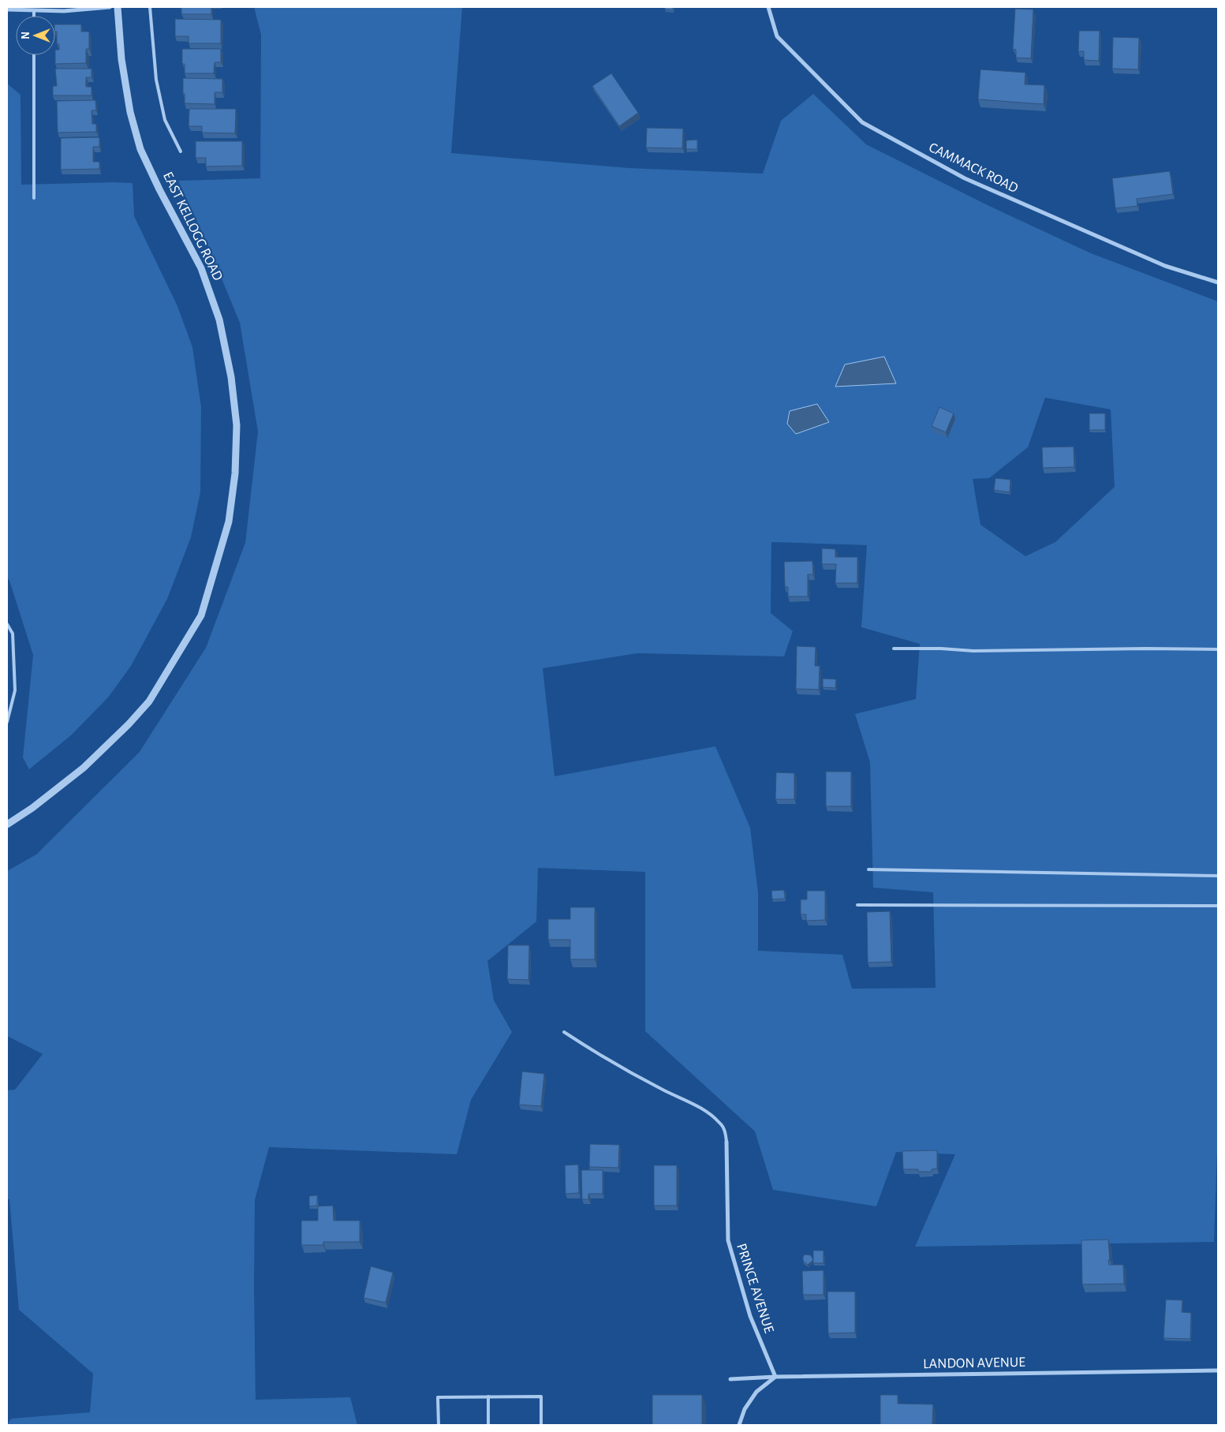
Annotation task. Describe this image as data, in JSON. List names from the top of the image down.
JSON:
{
  "streets": {
    "street": [
      "CAMMACK ROAD",
      "EAST KELLOGG ROAD",
      "PRINCE AVENUE",
      "LANDON AVENUE"
    ]
  },
  "crossings": [
    ["PRINCE AVENUE", "LANDON AVENUE"]
  ],
  "north": "left"
}
